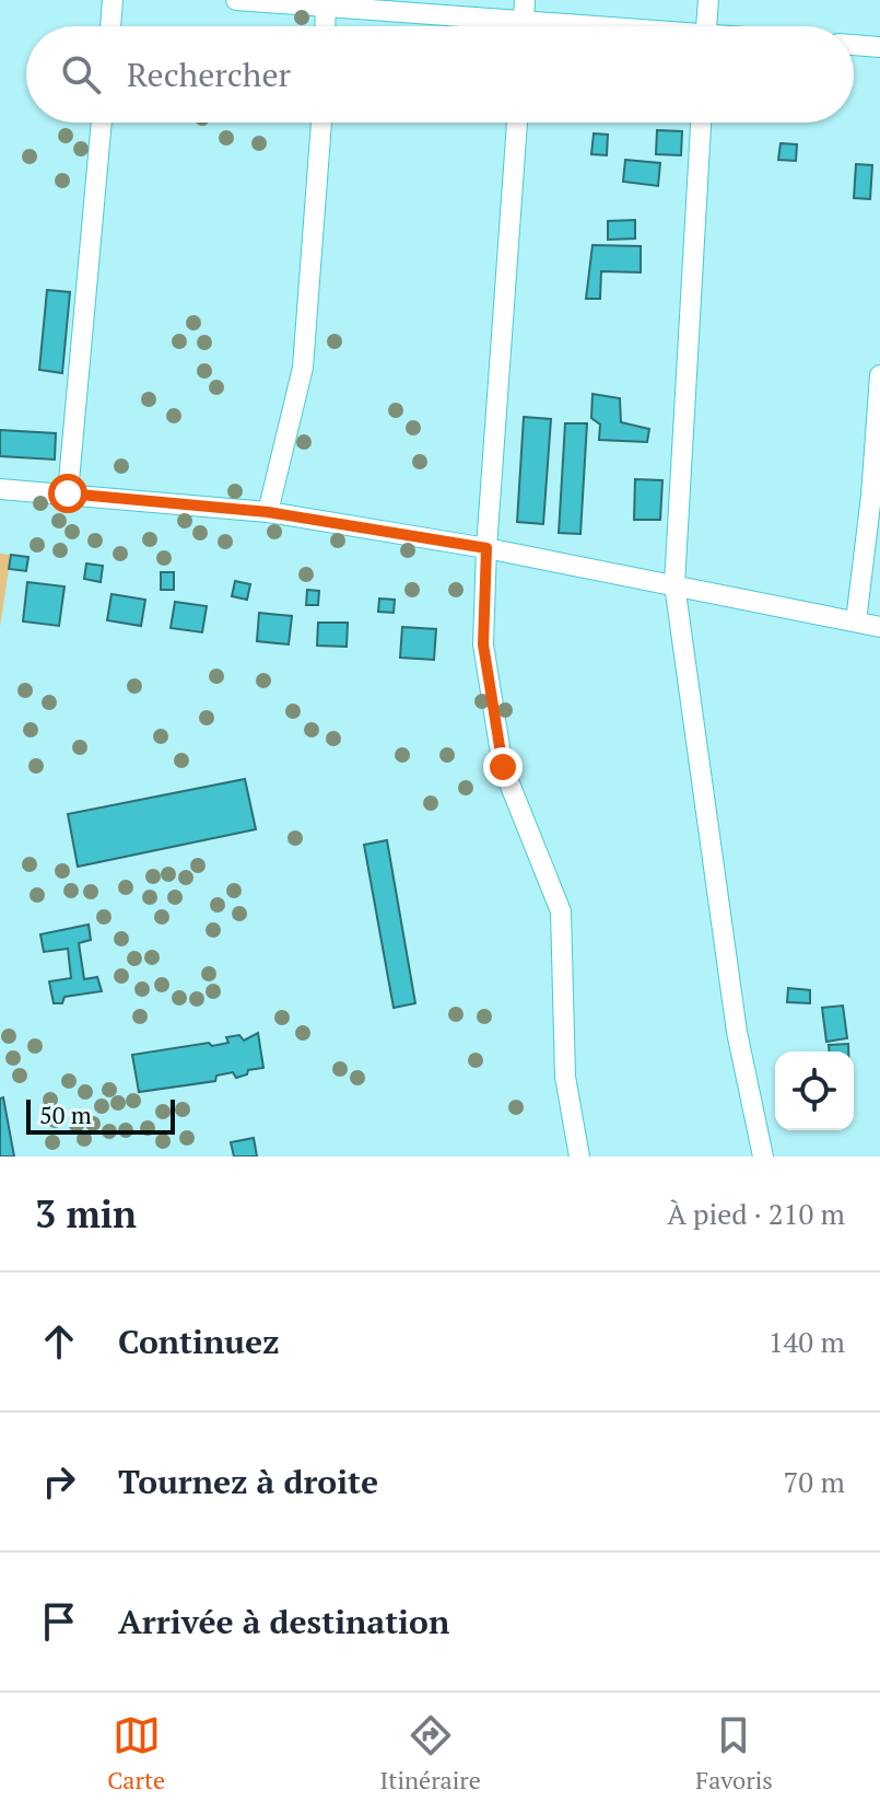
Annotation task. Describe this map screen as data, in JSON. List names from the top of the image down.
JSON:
{
  "scale_bar": "50 m",
  "page": {
    "search": "Rechercher",
    "scale": "50 m",
    "heading": ["3 min", "À pied · 210 m"],
    "list": [
      ["Continuez", "140 m"],
      ["Tournez à droite", "70 m"],
      "Arrivée à destination"
    ],
    "nav": ["Carte", "Itinéraire", "Favoris"]
  }
}
